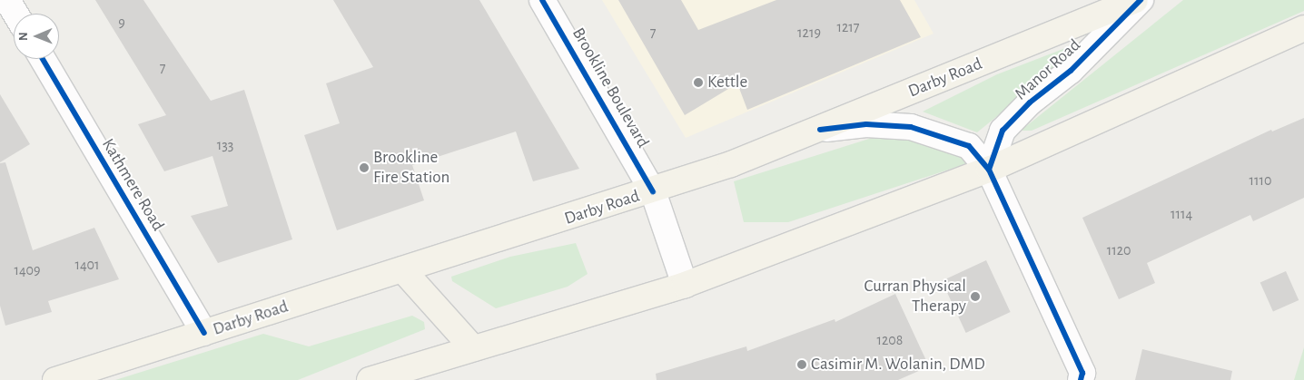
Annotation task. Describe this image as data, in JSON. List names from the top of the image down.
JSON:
{
  "streets": {
    "main road": ["Darby Road"],
    "street": ["Manor Road", "Brookline Boulevard", "Kathmere Road"]
  },
  "crossings": [
    ["Darby Road", "Brookline Boulevard"],
    ["Darby Road", "Kathmere Road"]
  ],
  "places": [
    "Kettle",
    "Brookline Fire Station",
    "Curran Physical Therapy",
    "Casimir M. Wolanin, DMD"
  ],
  "house_numbers": [
    "9",
    "1217",
    "7",
    "1219",
    "7",
    "133",
    "1110",
    "1114",
    "1120",
    "1401",
    "1409",
    "1208"
  ],
  "north": "left"
}
